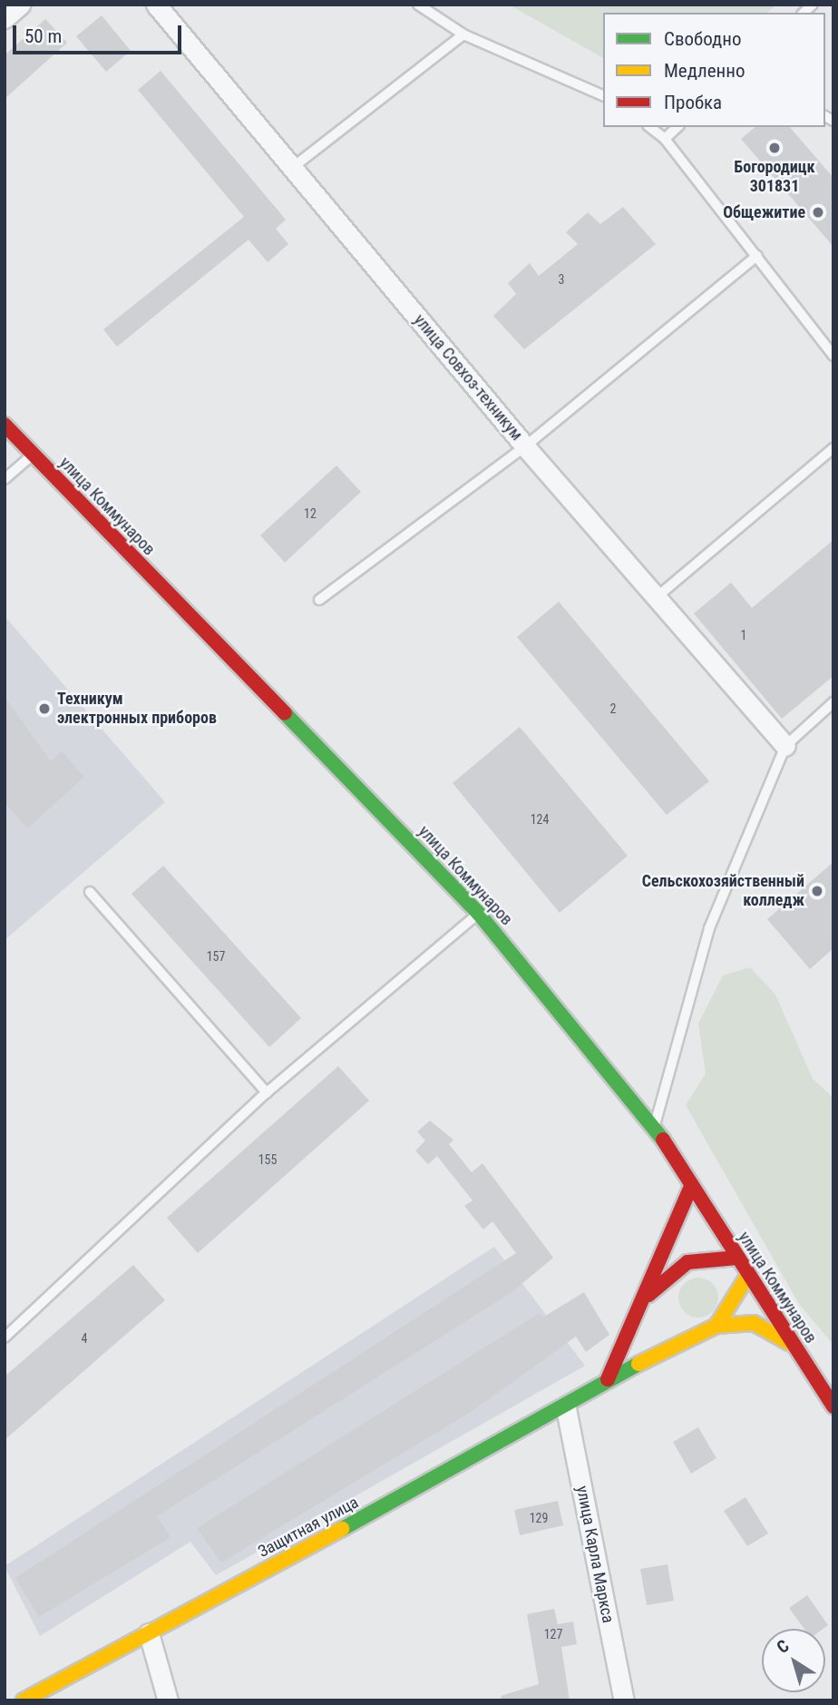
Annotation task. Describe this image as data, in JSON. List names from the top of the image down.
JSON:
{
  "streets": {
    "main road": ["улица Коммунаров", "Защитная улица"],
    "street": ["улица Совхоз-техникум", "улица Карла Маркса"]
  },
  "crossings": [
    ["Защитная улица", "улица Карла Маркса"]
  ],
  "places": [
    "Богородицк 301831",
    "Общежитие",
    "Техникум электронных приборов",
    "Сельскохозяйственный колледж"
  ],
  "house_numbers": [
    "3",
    "12",
    "1",
    "2",
    "124",
    "157",
    "155",
    "4",
    "129",
    "127"
  ],
  "legend": ["Свободно", "Медленно", "Пробка"],
  "scale_bar": "50 m",
  "north": "top left"
}
